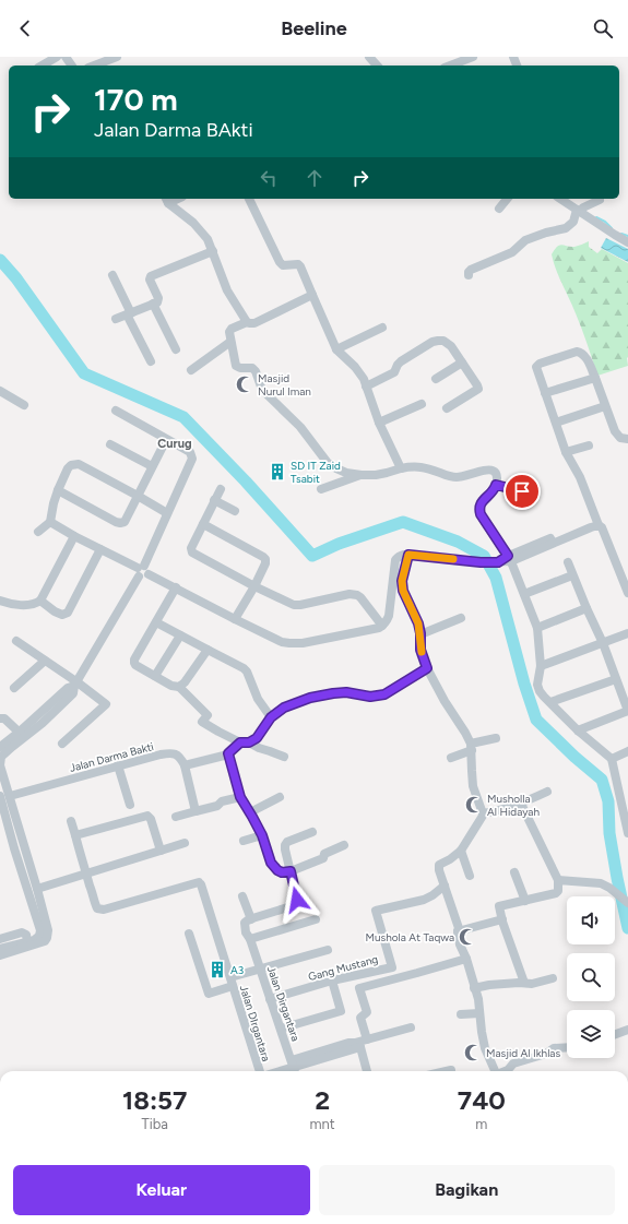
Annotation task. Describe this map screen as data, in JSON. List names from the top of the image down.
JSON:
{
  "streets": {
    "street": [
      "Jalan Darma Bakti",
      "Gang Mustang",
      "Jalan Dirgantara",
      "Jalan DIrgantara"
    ]
  },
  "crossings": [
    ["Gang Mustang", "Jalan Dirgantara"],
    ["Jalan Dirgantara", "Jalan DIrgantara"]
  ],
  "districts": ["Curug"],
  "places": {
    "mosque": [
      "Masjid Nurul Iman",
      "Musholla Al Hidayah",
      "Mushola At Taqwa",
      "Masjid Al Ikhlas"
    ],
    "building": ["SD IT Zaid Tsabit", "A3"]
  },
  "page": {
    "header": "Beeline",
    "turn": ["170 m", "Jalan Darma BAkti"],
    "eta": [
      "18:57",
      "Tiba",
      "2",
      "mnt",
      "740",
      "m"
    ],
    "buttons": ["Keluar", "Bagikan"]
  }
}
